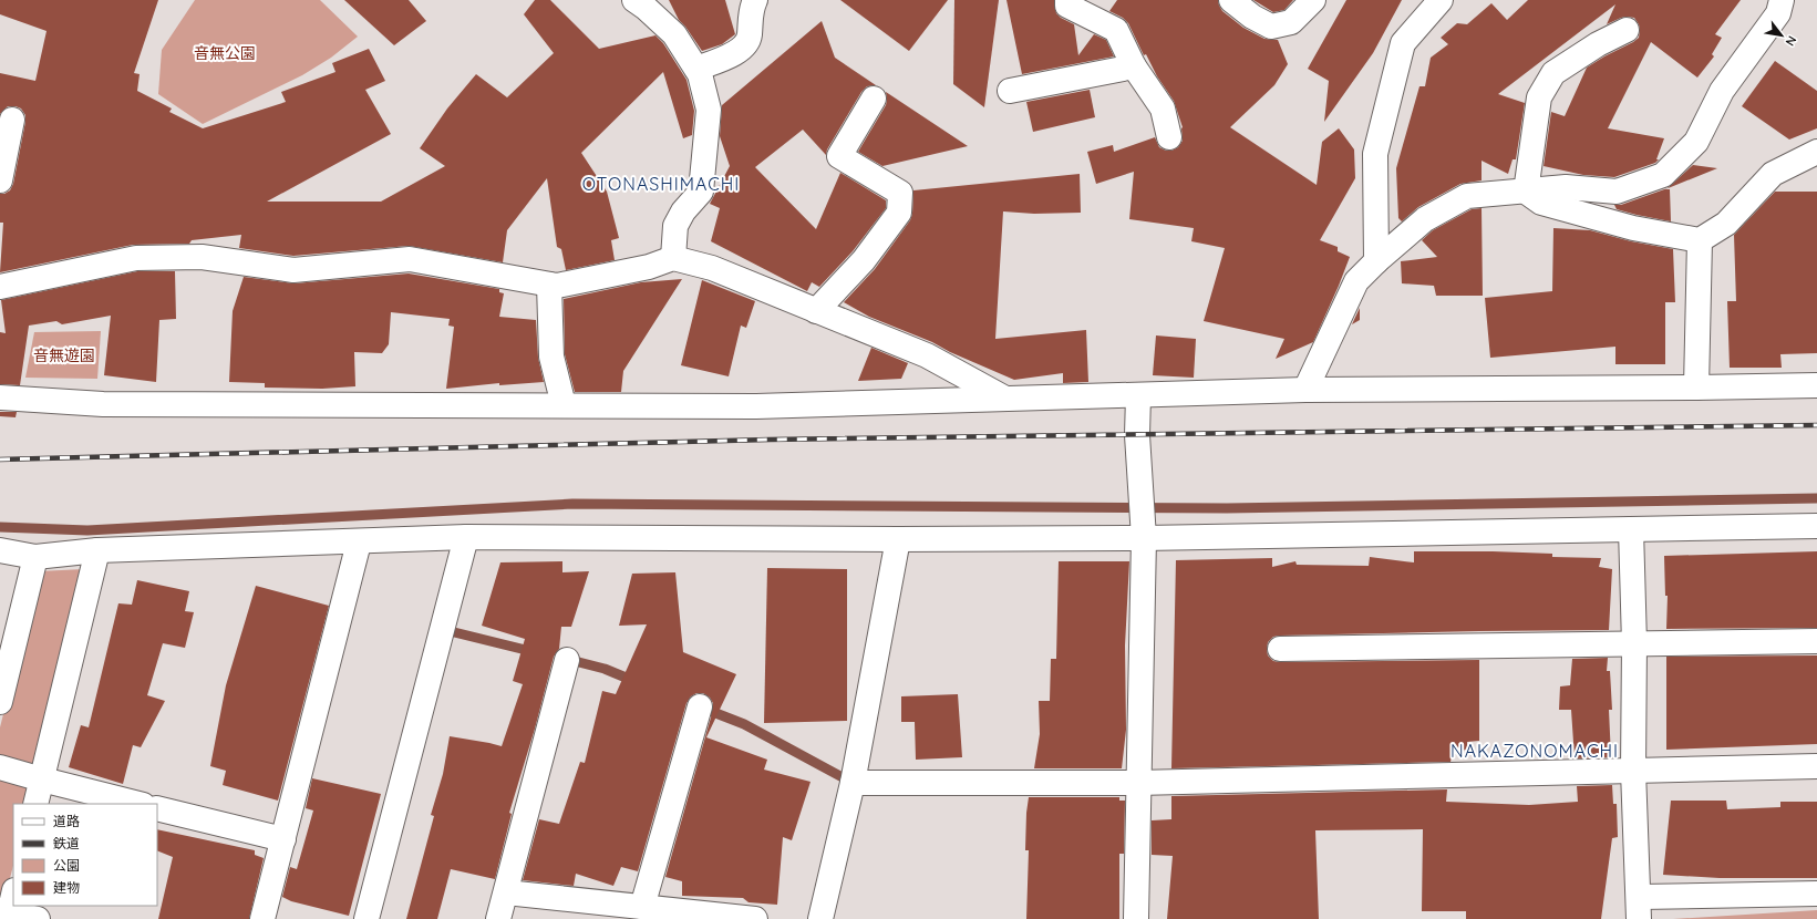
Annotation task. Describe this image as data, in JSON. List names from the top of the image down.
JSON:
{
  "districts": ["OTONASHIMACHI", "NAKAZONOMACHI"],
  "parks": ["音無公園", "音無遊園"],
  "legend": [
    "道路",
    "鉄道",
    "公園",
    "建物"
  ],
  "north": "bottom right"
}
